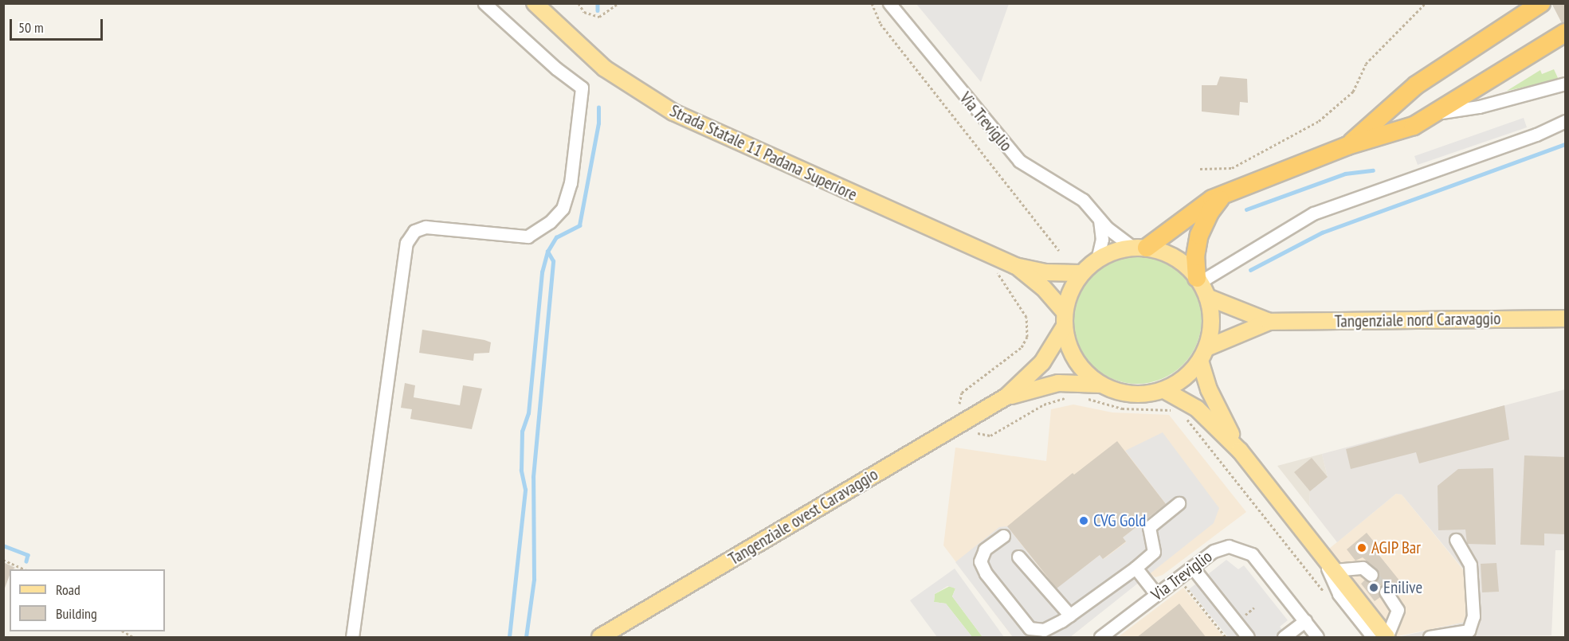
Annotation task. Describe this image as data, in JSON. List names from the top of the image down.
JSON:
{
  "streets": {
    "main road": ["Strada Statale 11 Padana Superiore", "Tangenziale nord Caravaggio", "Tangenziale ovest Caravaggio"],
    "street": ["Via Treviglio"]
  },
  "crossings": [
    ["Via Treviglio", "Strada Statale 11 Padana Superiore"],
    ["Via Treviglio", "Tangenziale nord Caravaggio"],
    ["Via Treviglio", "Tangenziale ovest Caravaggio"],
    ["Strada Statale 11 Padana Superiore", "Tangenziale nord Caravaggio"],
    ["Strada Statale 11 Padana Superiore", "Tangenziale ovest Caravaggio"],
    ["Tangenziale nord Caravaggio", "Tangenziale ovest Caravaggio"]
  ],
  "places": ["CVG Gold", "AGIP Bar", "Enilive"],
  "legend": ["Road", "Building"],
  "scale_bar": "50 m"
}
